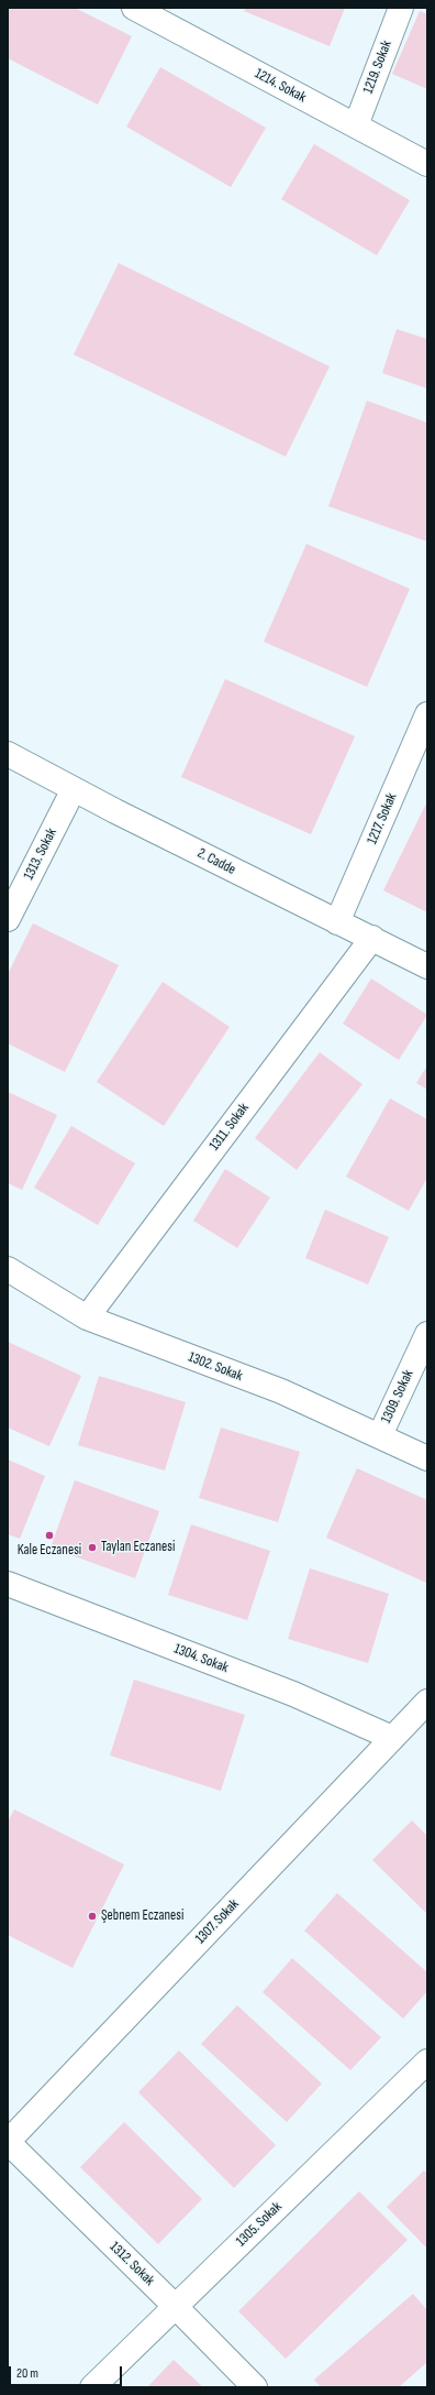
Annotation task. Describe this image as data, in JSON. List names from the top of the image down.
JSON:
{
  "streets": {
    "street": [
      "1219. Sokak",
      "1214. Sokak",
      "1217. Sokak",
      "1313. Sokak",
      "2. Cadde",
      "1311. Sokak",
      "1302. Sokak",
      "1309. Sokak",
      "1304. Sokak",
      "1307. Sokak",
      "1305. Sokak",
      "1312. Sokak"
    ]
  },
  "crossings": [
    ["1219. Sokak", "1214. Sokak"],
    ["1217. Sokak", "2. Cadde"],
    ["1313. Sokak", "2. Cadde"],
    ["2. Cadde", "1311. Sokak"],
    ["1311. Sokak", "1302. Sokak"],
    ["1302. Sokak", "1309. Sokak"],
    ["1304. Sokak", "1307. Sokak"],
    ["1307. Sokak", "1312. Sokak"],
    ["1305. Sokak", "1312. Sokak"]
  ],
  "places": ["Kale Eczanesi", "Taylan Eczanesi", "Şebnem Eczanesi"],
  "scale_bar": "20 m"
}
